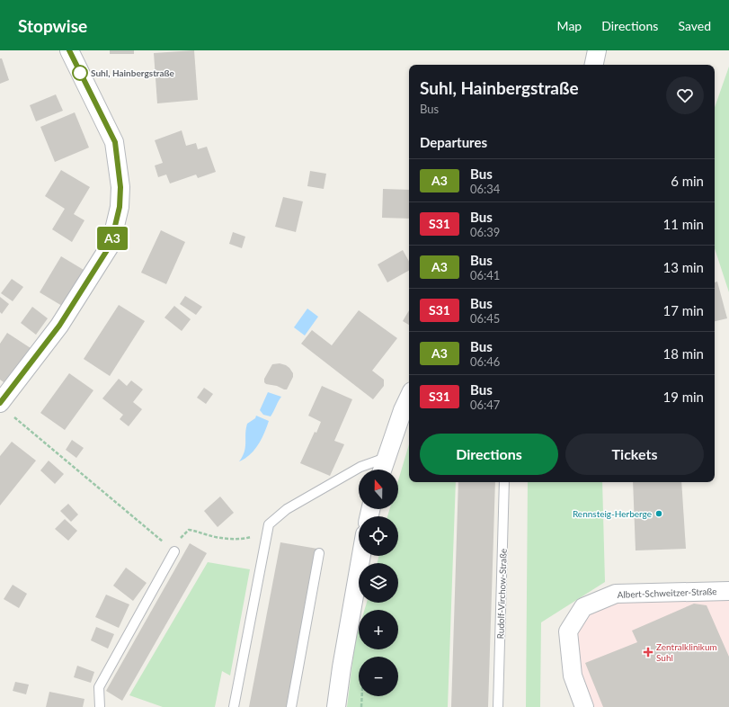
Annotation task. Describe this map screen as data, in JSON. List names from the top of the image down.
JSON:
{
  "streets": {
    "street": ["Albert-Schweitzer-Straße"],
    "lane": ["Rudolf-Virchow-Straße"]
  },
  "places": {
    "other": ["Suhl, Hainbergstraße", "Rennsteig-Herberge"],
    "health": ["Zentralklinikum Suhl"]
  },
  "lines": ["bus line A3"],
  "north": "top",
  "page": {
    "header": "Stopwise",
    "nav": ["Map", "Directions", "Saved"],
    "on_map": "A3",
    "heading": [
      ["Suhl, Hainbergstraße", "Bus"],
      "Departures"
    ],
    "list": [
      {
        "mark": "A3",
        "name": "Bus",
        "note": "06:34",
        "value": "6 min"
      },
      {
        "mark": "S31",
        "name": "Bus",
        "note": "06:39",
        "value": "11 min"
      },
      {
        "mark": "A3",
        "name": "Bus",
        "note": "06:41",
        "value": "13 min"
      },
      {
        "mark": "S31",
        "name": "Bus",
        "note": "06:45",
        "value": "17 min"
      },
      {
        "mark": "A3",
        "name": "Bus",
        "note": "06:46",
        "value": "18 min"
      },
      {
        "mark": "S31",
        "name": "Bus",
        "note": "06:47",
        "value": "19 min"
      }
    ],
    "buttons": ["Directions", "Tickets"],
    "map_buttons": ["+", "−"]
  }
}
